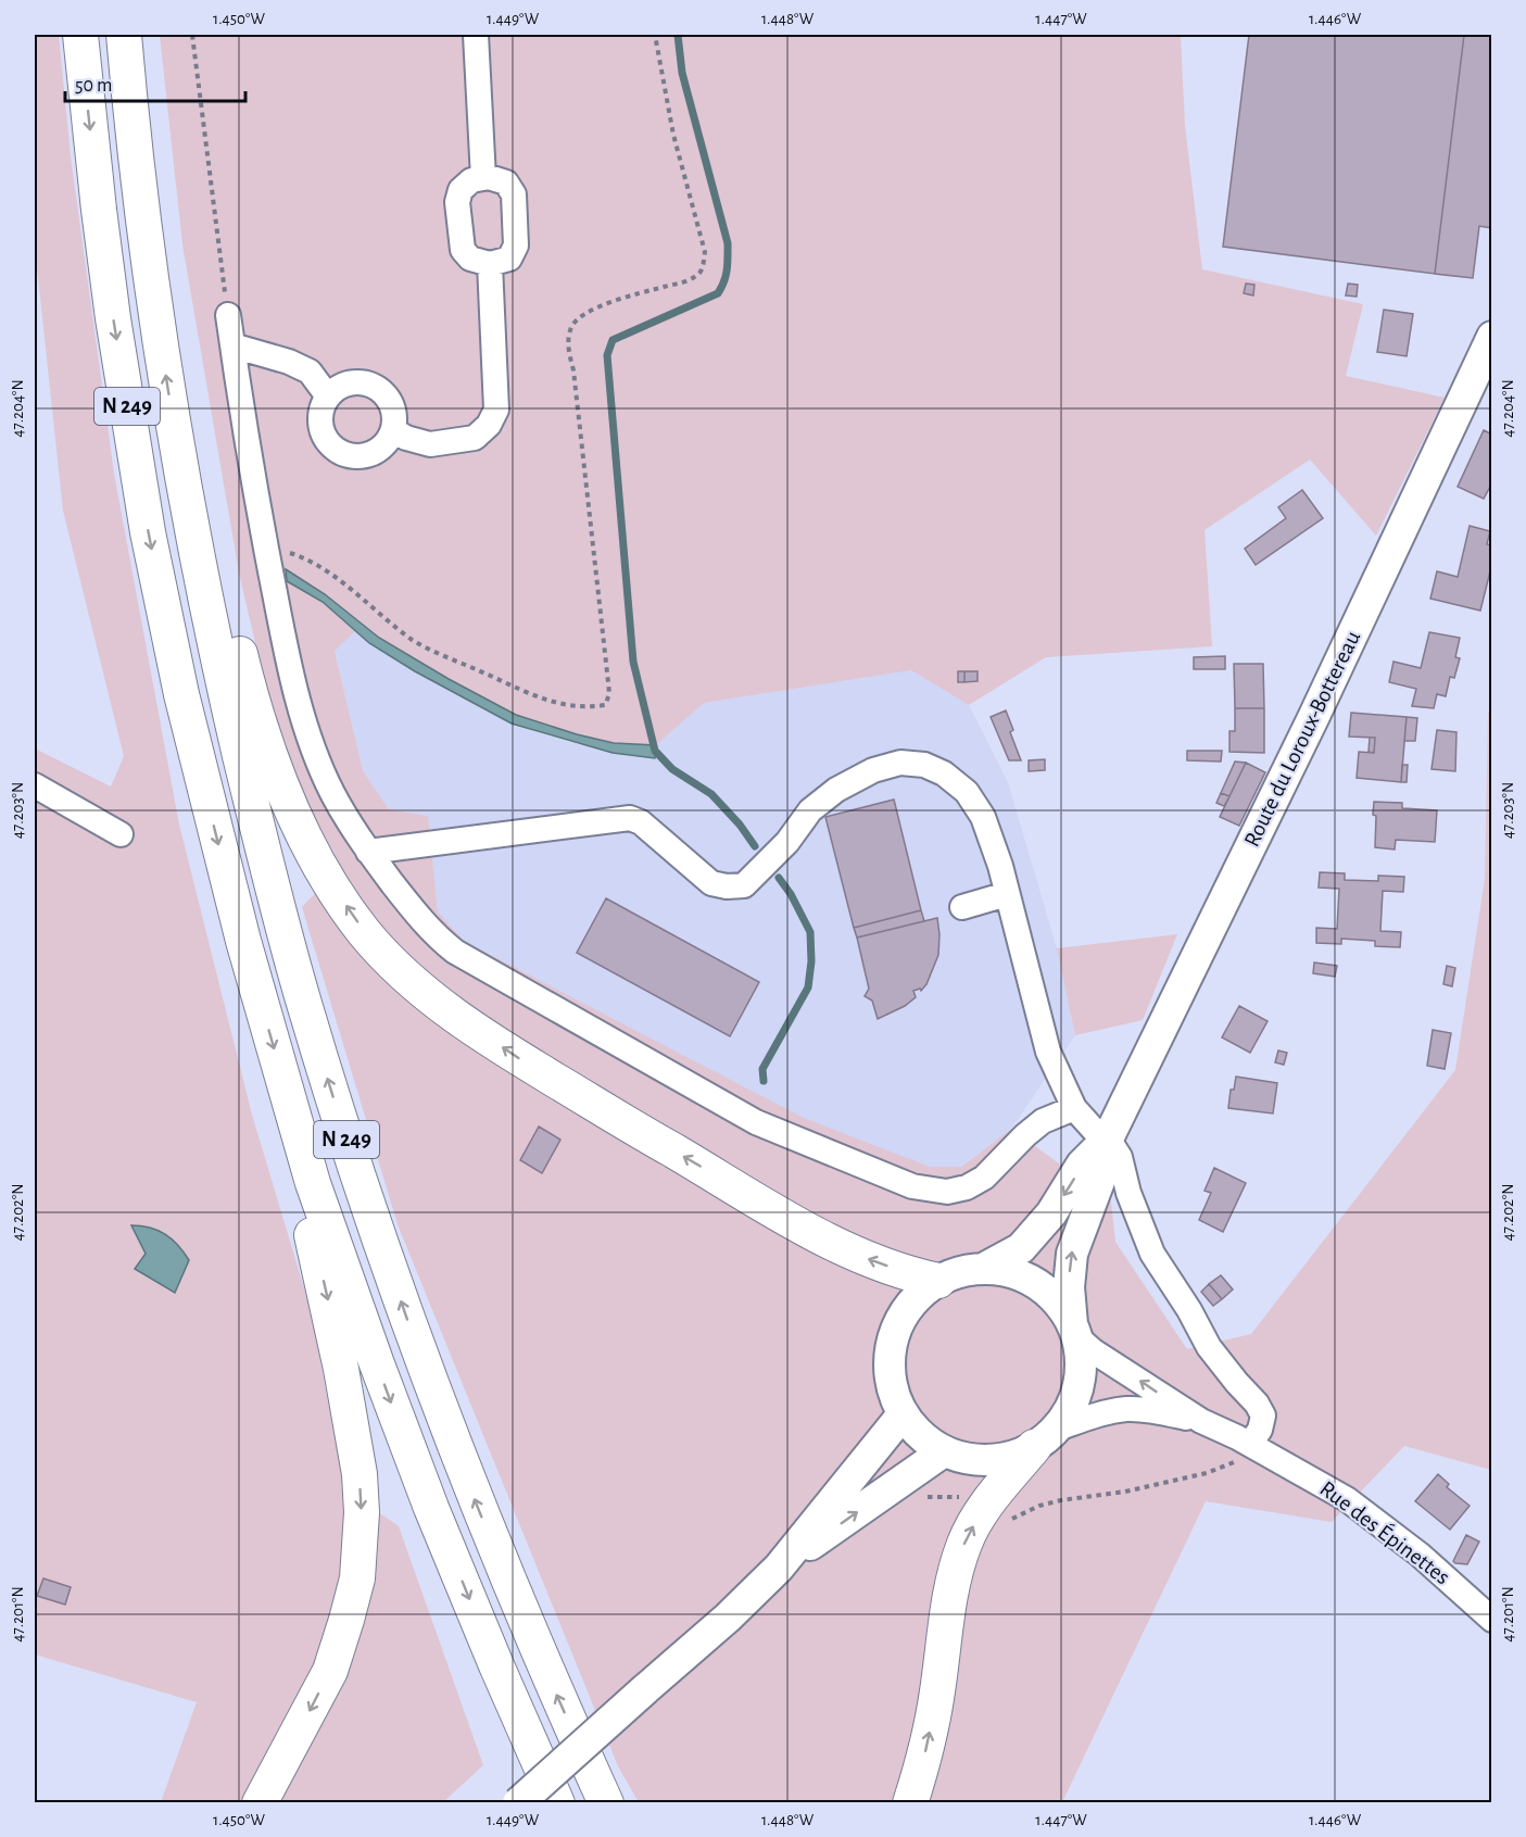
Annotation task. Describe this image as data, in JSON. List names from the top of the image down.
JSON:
{
  "streets": {
    "highway": ["N 249"],
    "main road": ["Route du Loroux-Bottereau"],
    "street": ["Rue des Épinettes"]
  },
  "crossings": [
    ["Route du Loroux-Bottereau", "Rue des Épinettes"]
  ],
  "scale_bar": "50 m",
  "coordinates": [
    "1.450°W",
    "1.449°W",
    "1.448°W",
    "1.447°W",
    "1.446°W",
    "47.204°N",
    "47.203°N",
    "47.202°N",
    "47.201°N"
  ]
}
